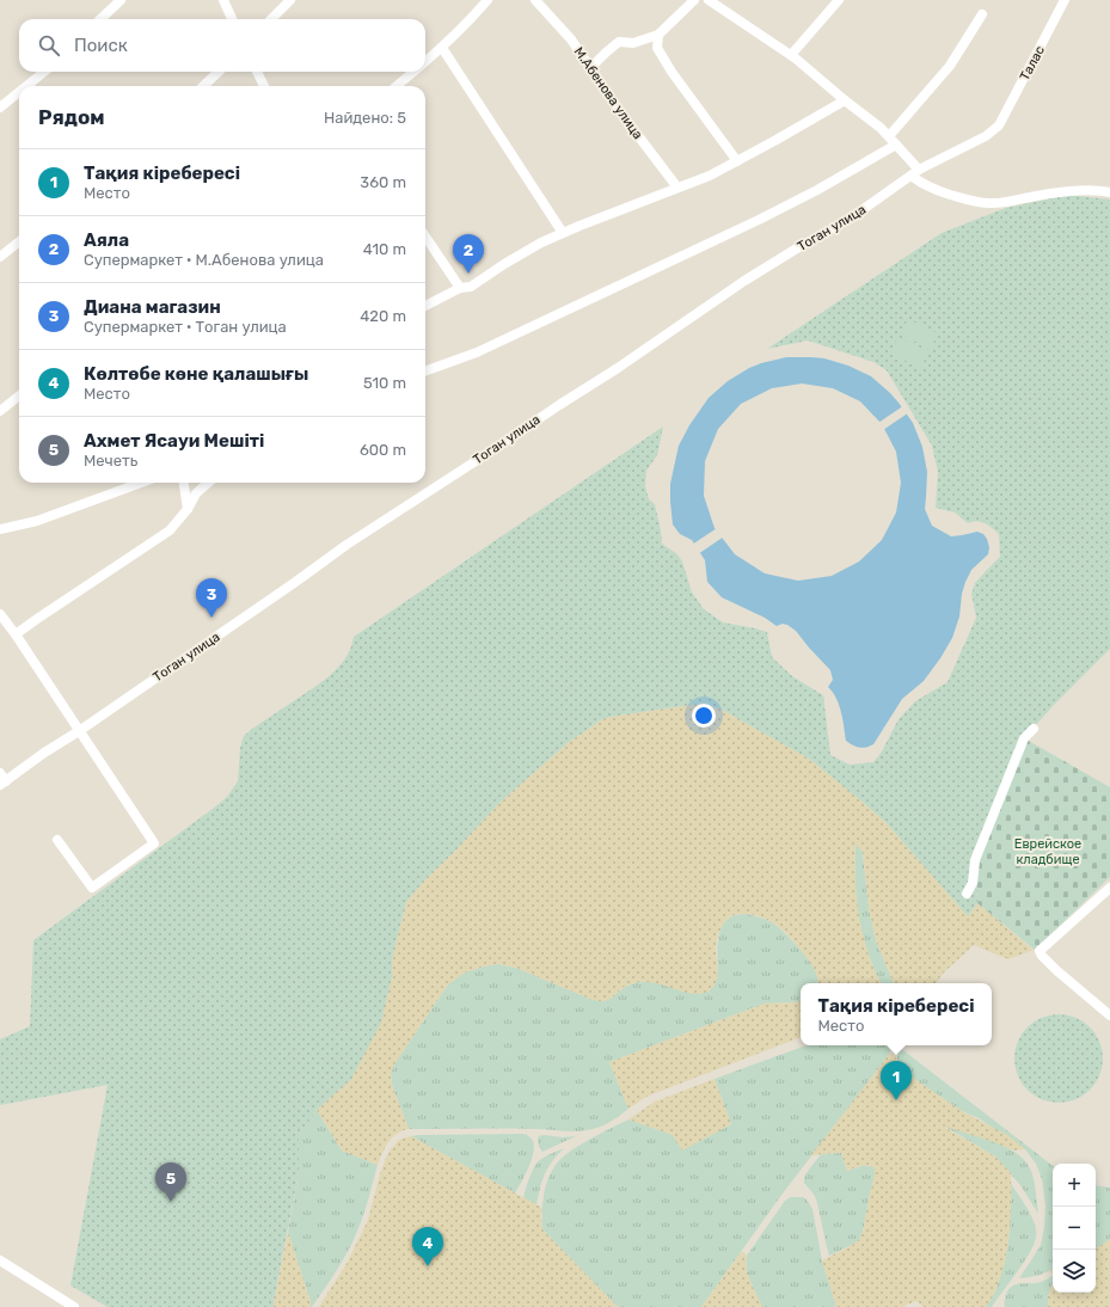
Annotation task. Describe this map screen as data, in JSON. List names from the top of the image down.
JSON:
{
  "streets": {
    "street": ["Талас", "М.Абенова улица", "Тоган улица"]
  },
  "crossings": [
    ["Талас", "Тоган улица"]
  ],
  "parks": ["Еврейское кладбище"],
  "page": {
    "search": "Поиск",
    "heading": ["Рядом", "Найдено: 5"],
    "list": [
      {
        "mark": "1",
        "name": "Тақия кіребересі",
        "note": "Место",
        "value": "360 m"
      },
      {
        "mark": "2",
        "name": "Аяла",
        "note": "Супермаркет · М.Абенова улица",
        "value": "410 m"
      },
      {
        "mark": "3",
        "name": "Диана магазин",
        "note": "Супермаркет · Тоган улица",
        "value": "420 m"
      },
      {
        "mark": "4",
        "name": "Көлтөбе көне қалашығы",
        "note": "Место",
        "value": "510 m"
      },
      {
        "mark": "5",
        "name": "Ахмет Ясауи Мешіті",
        "note": "Мечеть",
        "value": "600 m"
      }
    ],
    "pins": [
      "2",
      "3",
      "1",
      "5",
      "4"
    ],
    "popup": ["Тақия кіребересі", "Место"],
    "map_buttons": ["+", "−"]
  }
}
